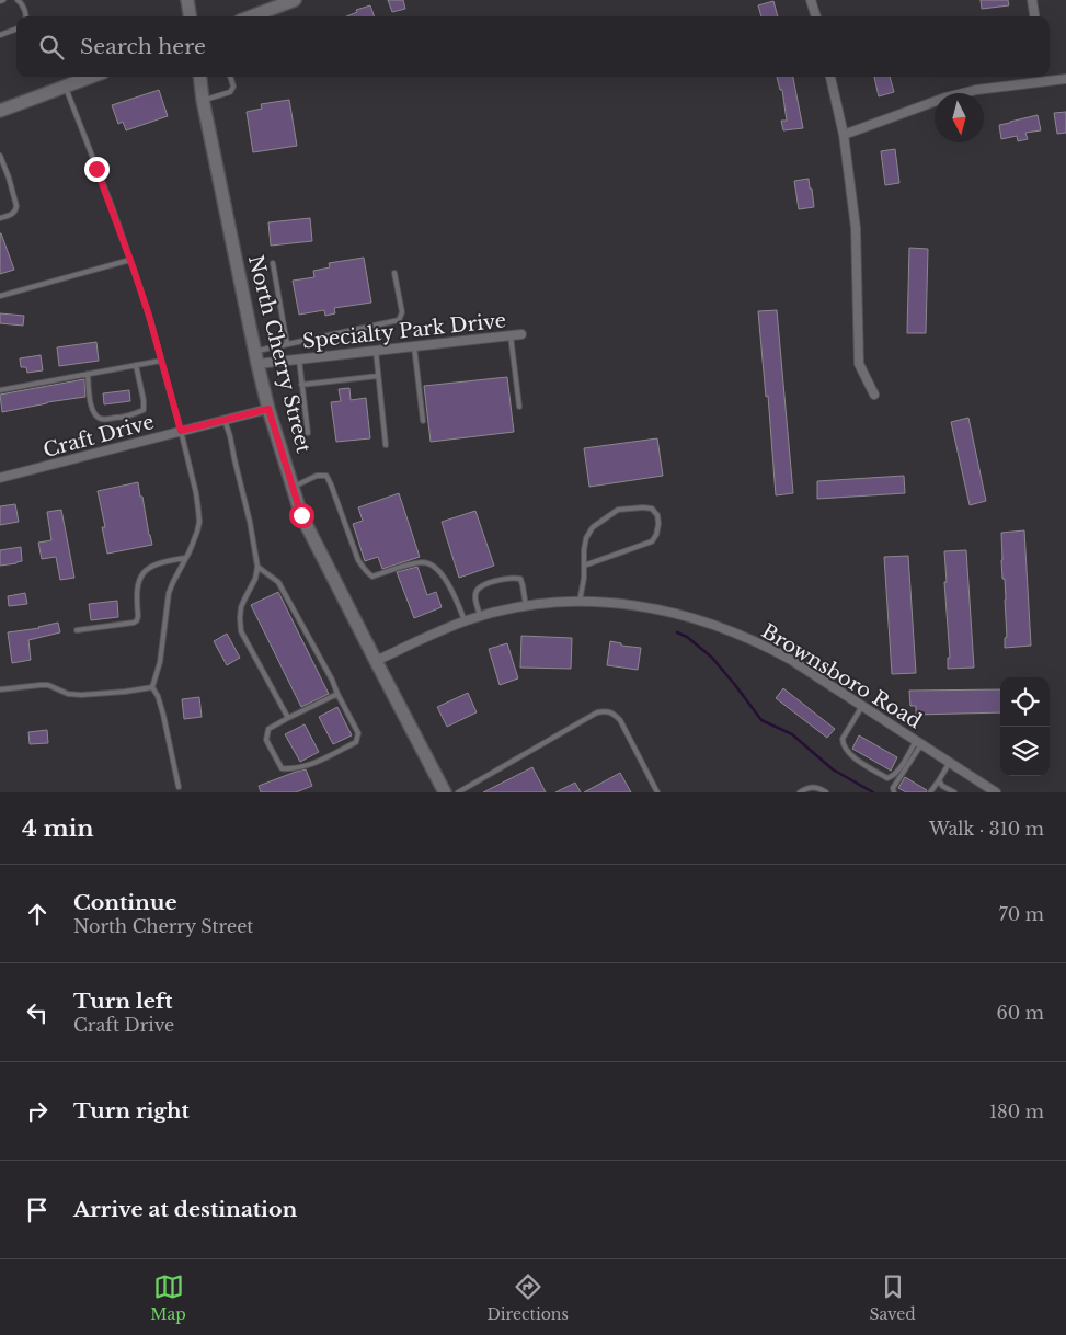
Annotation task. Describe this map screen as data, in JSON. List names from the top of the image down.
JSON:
{
  "streets": {
    "main road": ["North Cherry Street"],
    "street": ["Specialty Park Drive", "Craft Drive", "Brownsboro Road"]
  },
  "crossings": [
    ["Specialty Park Drive", "North Cherry Street"],
    ["North Cherry Street", "Craft Drive"],
    ["North Cherry Street", "Brownsboro Road"]
  ],
  "north": "bottom",
  "page": {
    "search": "Search here",
    "heading": ["4 min", "Walk · 310 m"],
    "list": [
      ["Continue", "North Cherry Street", "70 m"],
      ["Turn left", "Craft Drive", "60 m"],
      ["Turn right", "180 m"],
      "Arrive at destination"
    ],
    "nav": ["Map", "Directions", "Saved"]
  }
}
